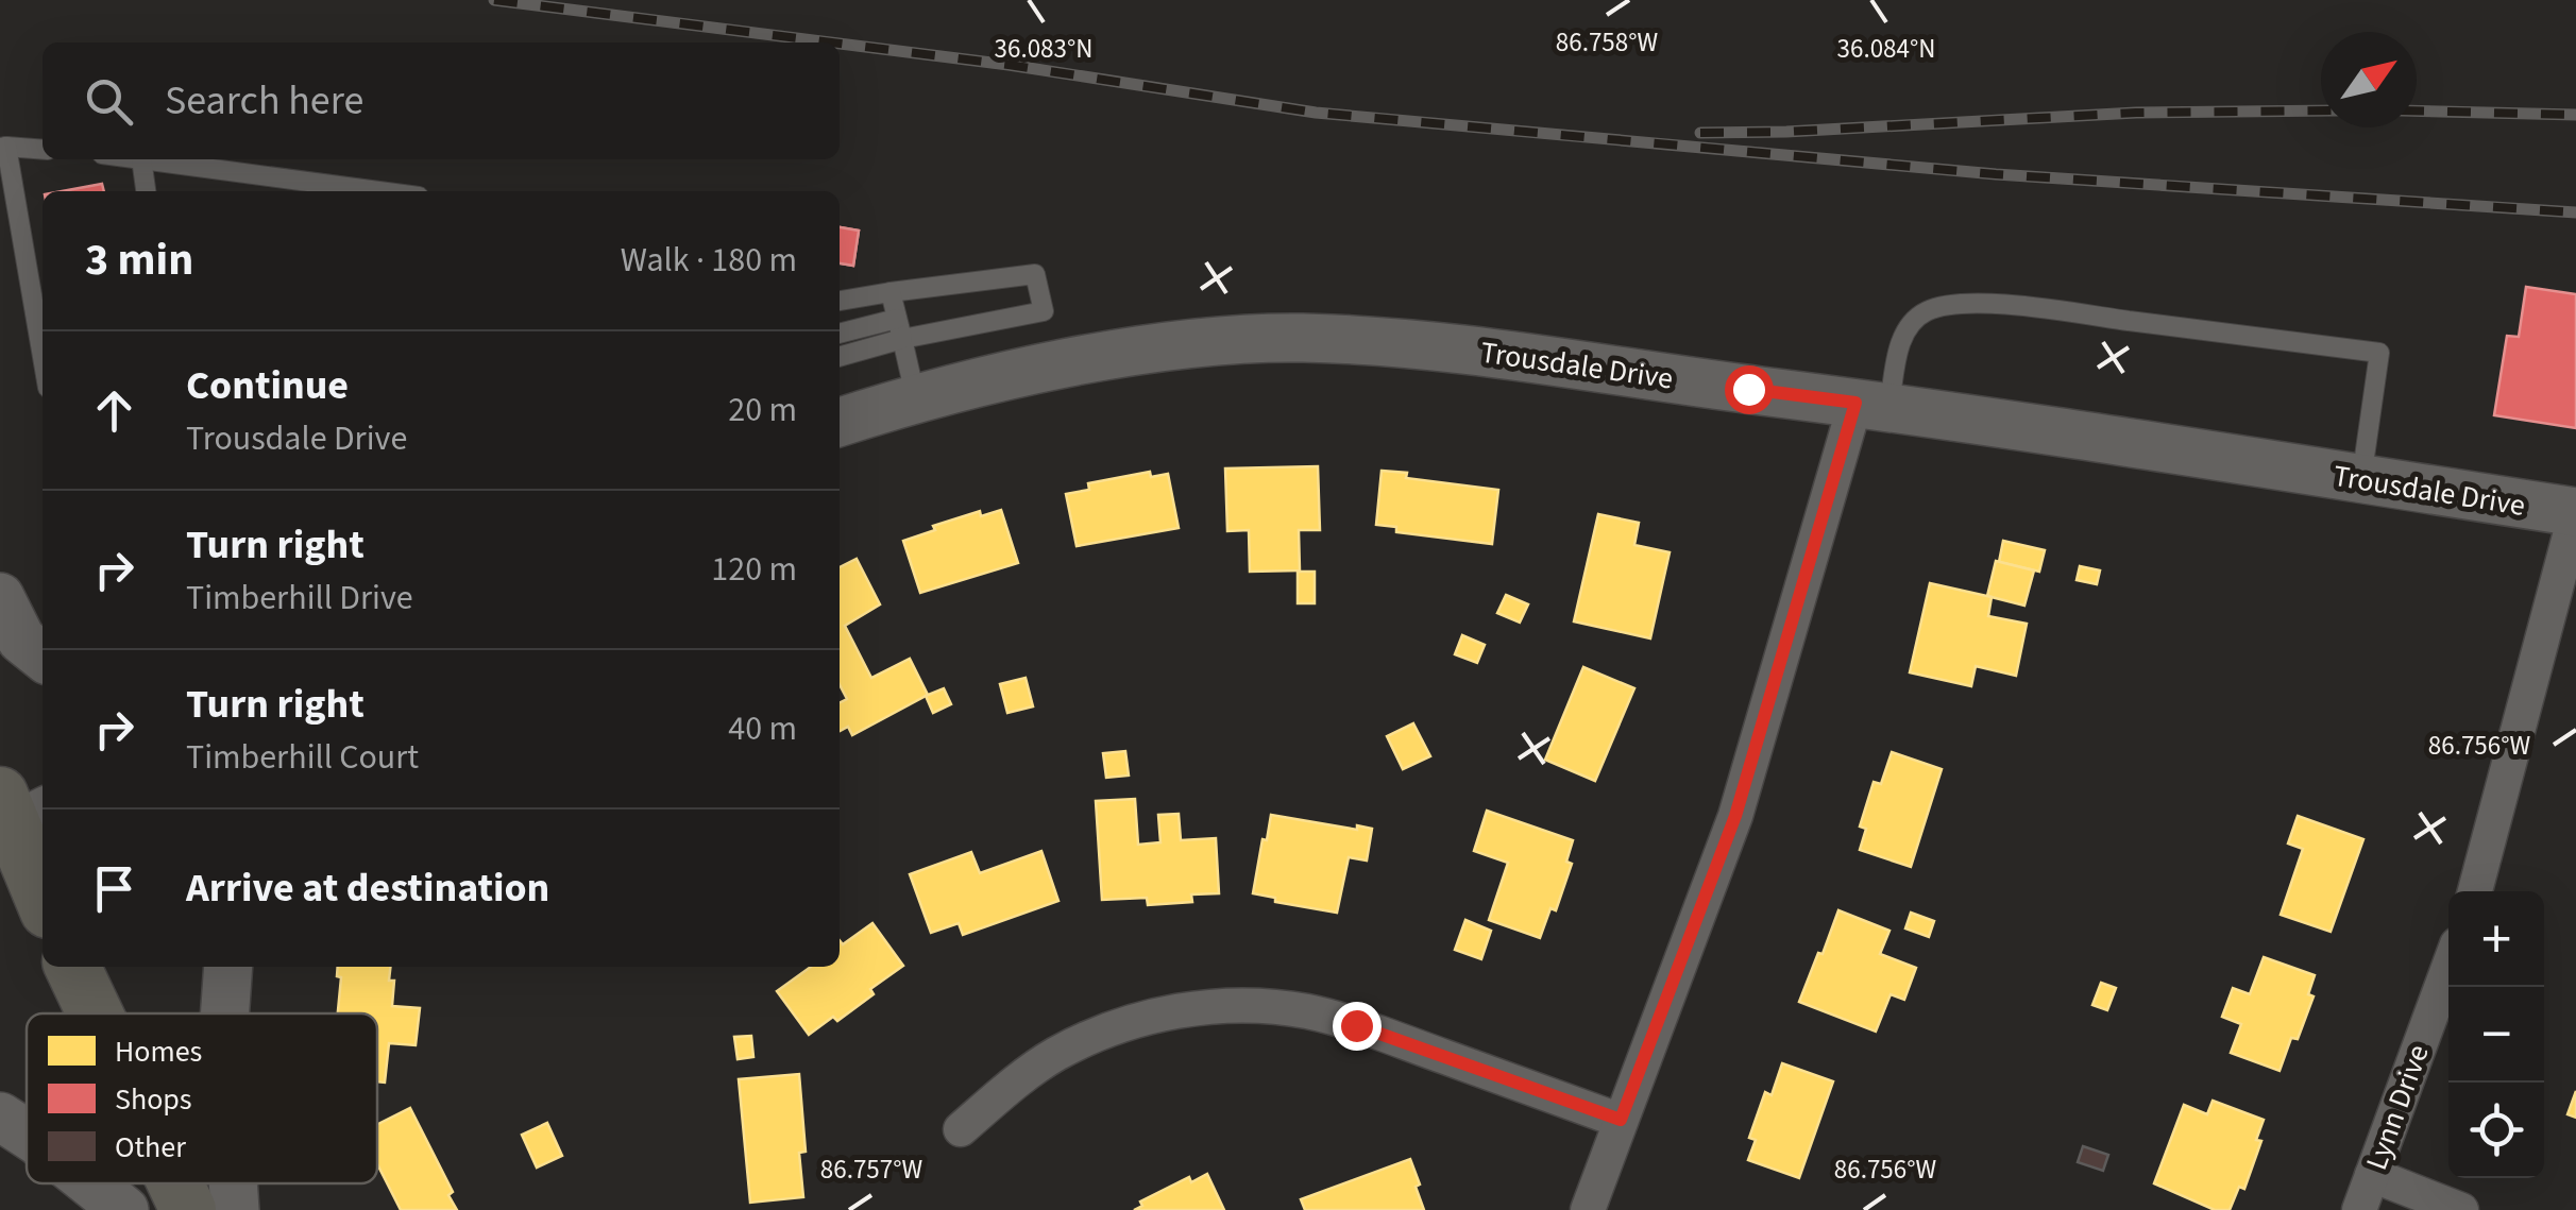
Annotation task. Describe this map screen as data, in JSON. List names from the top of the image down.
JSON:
{
  "streets": {
    "street": ["Trousdale Drive", "Lynn Drive"]
  },
  "legend": ["Homes", "Shops", "Other"],
  "north": "top right",
  "page": {
    "search": "Search here",
    "heading": ["3 min", "Walk · 180 m"],
    "list": [
      ["Continue", "Trousdale Drive", "20 m"],
      ["Turn right", "Timberhill Drive", "120 m"],
      ["Turn right", "Timberhill Court", "40 m"],
      "Arrive at destination"
    ],
    "map_buttons": ["+", "−"]
  },
  "coordinates": [
    "86.758°W",
    "36.083°N",
    "36.084°N",
    "86.756°W",
    "86.757°W"
  ]
}
